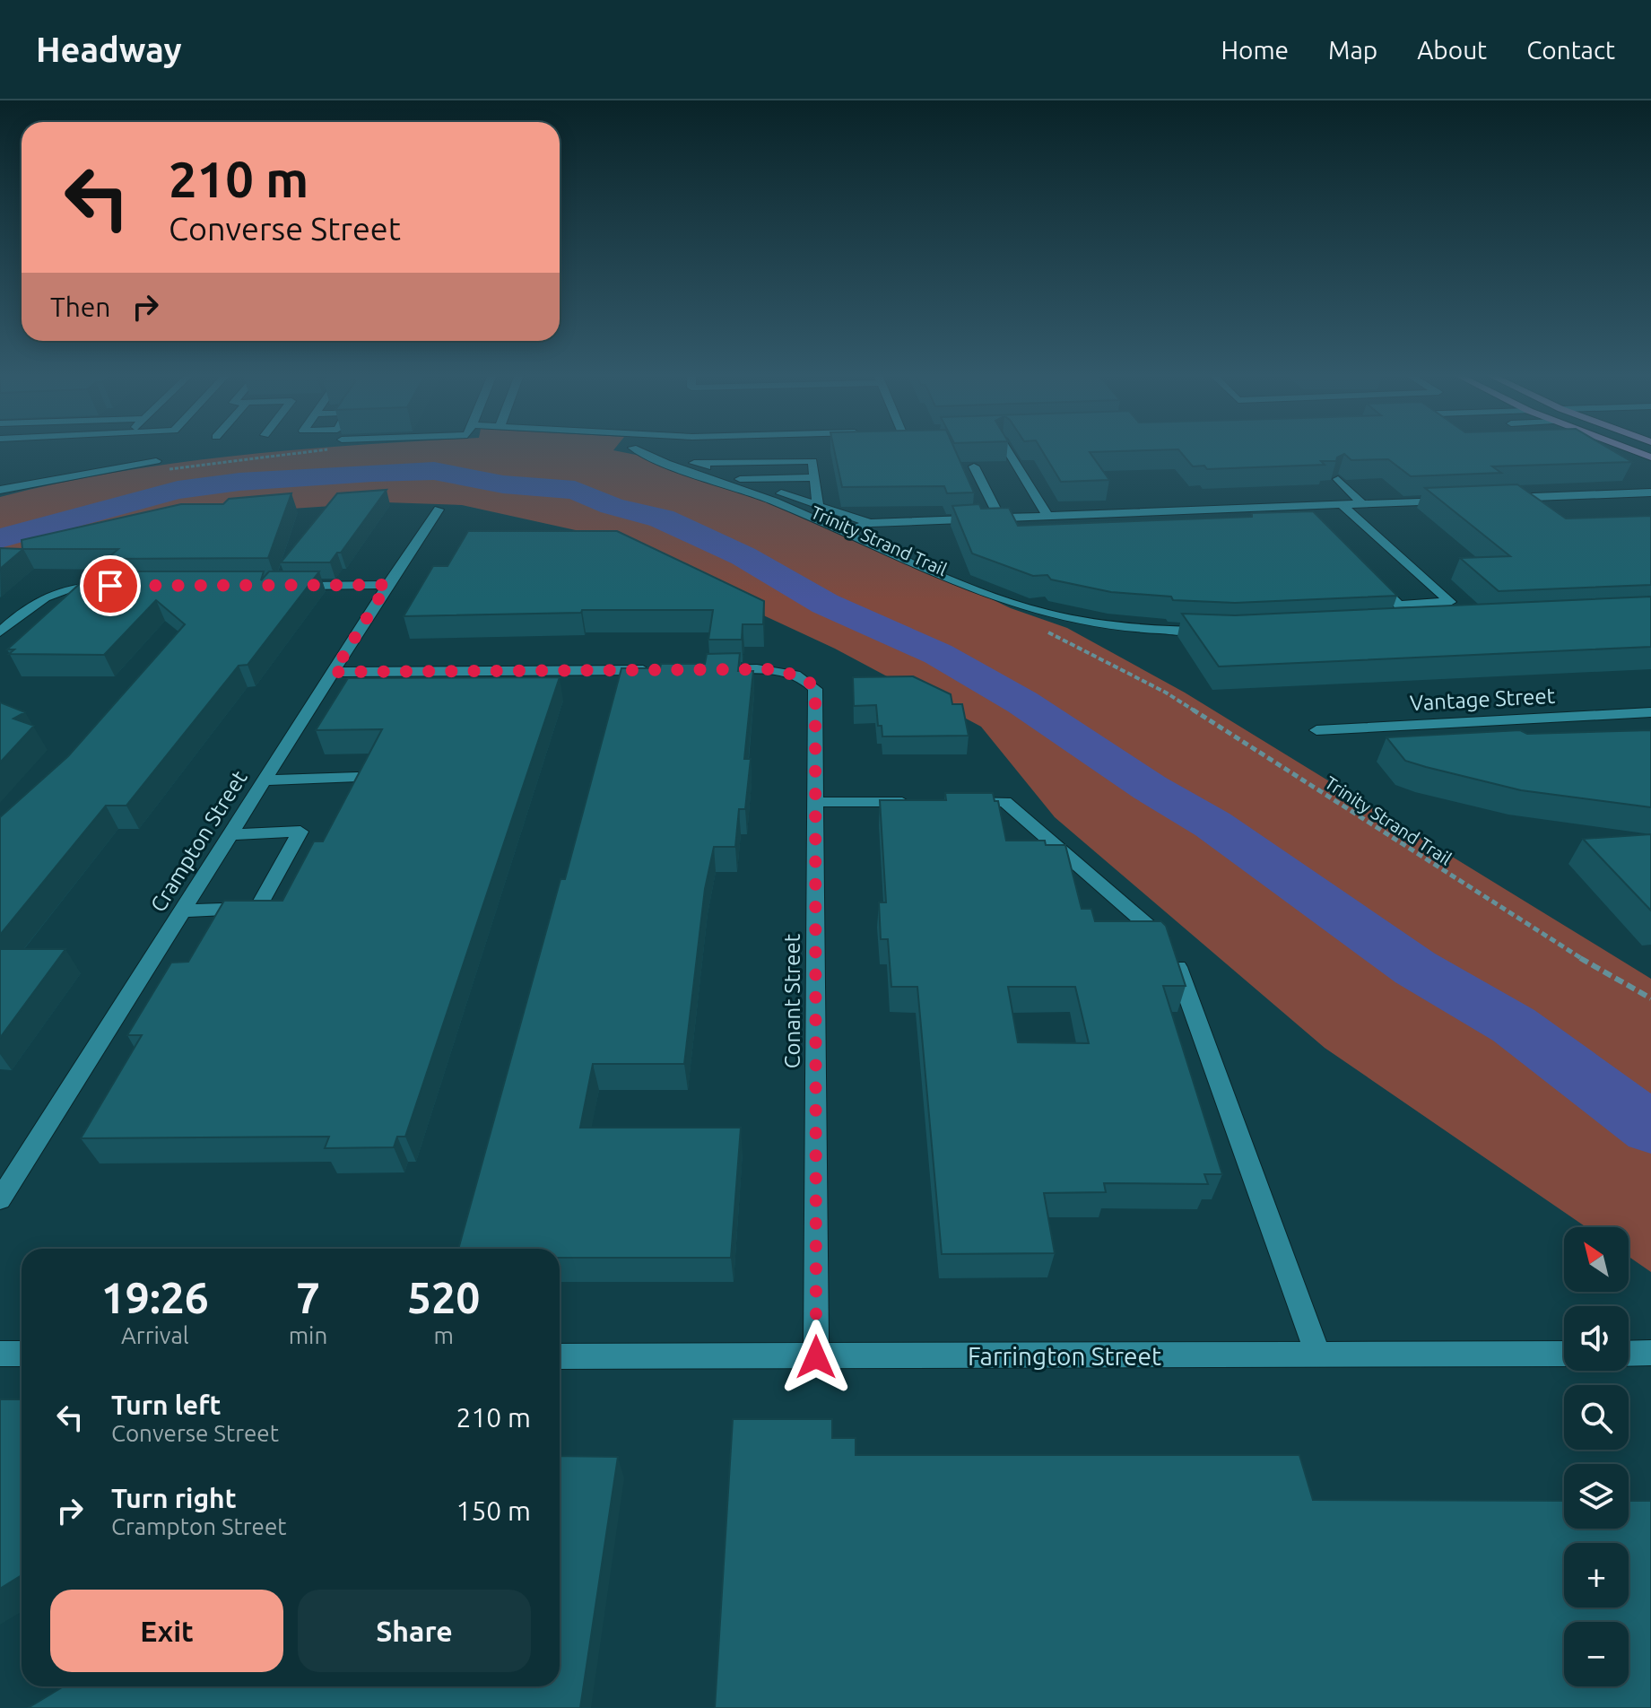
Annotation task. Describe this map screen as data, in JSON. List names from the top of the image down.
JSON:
{
  "streets": {
    "street": [
      "Vantage Street",
      "Crampton Street",
      "Conant Street",
      "Farrington Street"
    ],
    "path": ["Trinity Strand Trail"]
  },
  "crossings": [
    ["Conant Street", "Farrington Street"]
  ],
  "north": "top left",
  "page": {
    "header": "Headway",
    "nav": [
      "Home",
      "Map",
      "About",
      "Contact"
    ],
    "turn": ["210 m", "Converse Street"],
    "then": "Then",
    "map_buttons": ["+", "−"],
    "eta": [
      "19:26",
      "Arrival",
      "7",
      "min",
      "520",
      "m"
    ],
    "list": [
      {
        "name": "Turn left",
        "note": "Converse Street",
        "value": "210 m"
      },
      {
        "name": "Turn right",
        "note": "Crampton Street",
        "value": "150 m"
      }
    ],
    "buttons": ["Exit", "Share"]
  }
}
